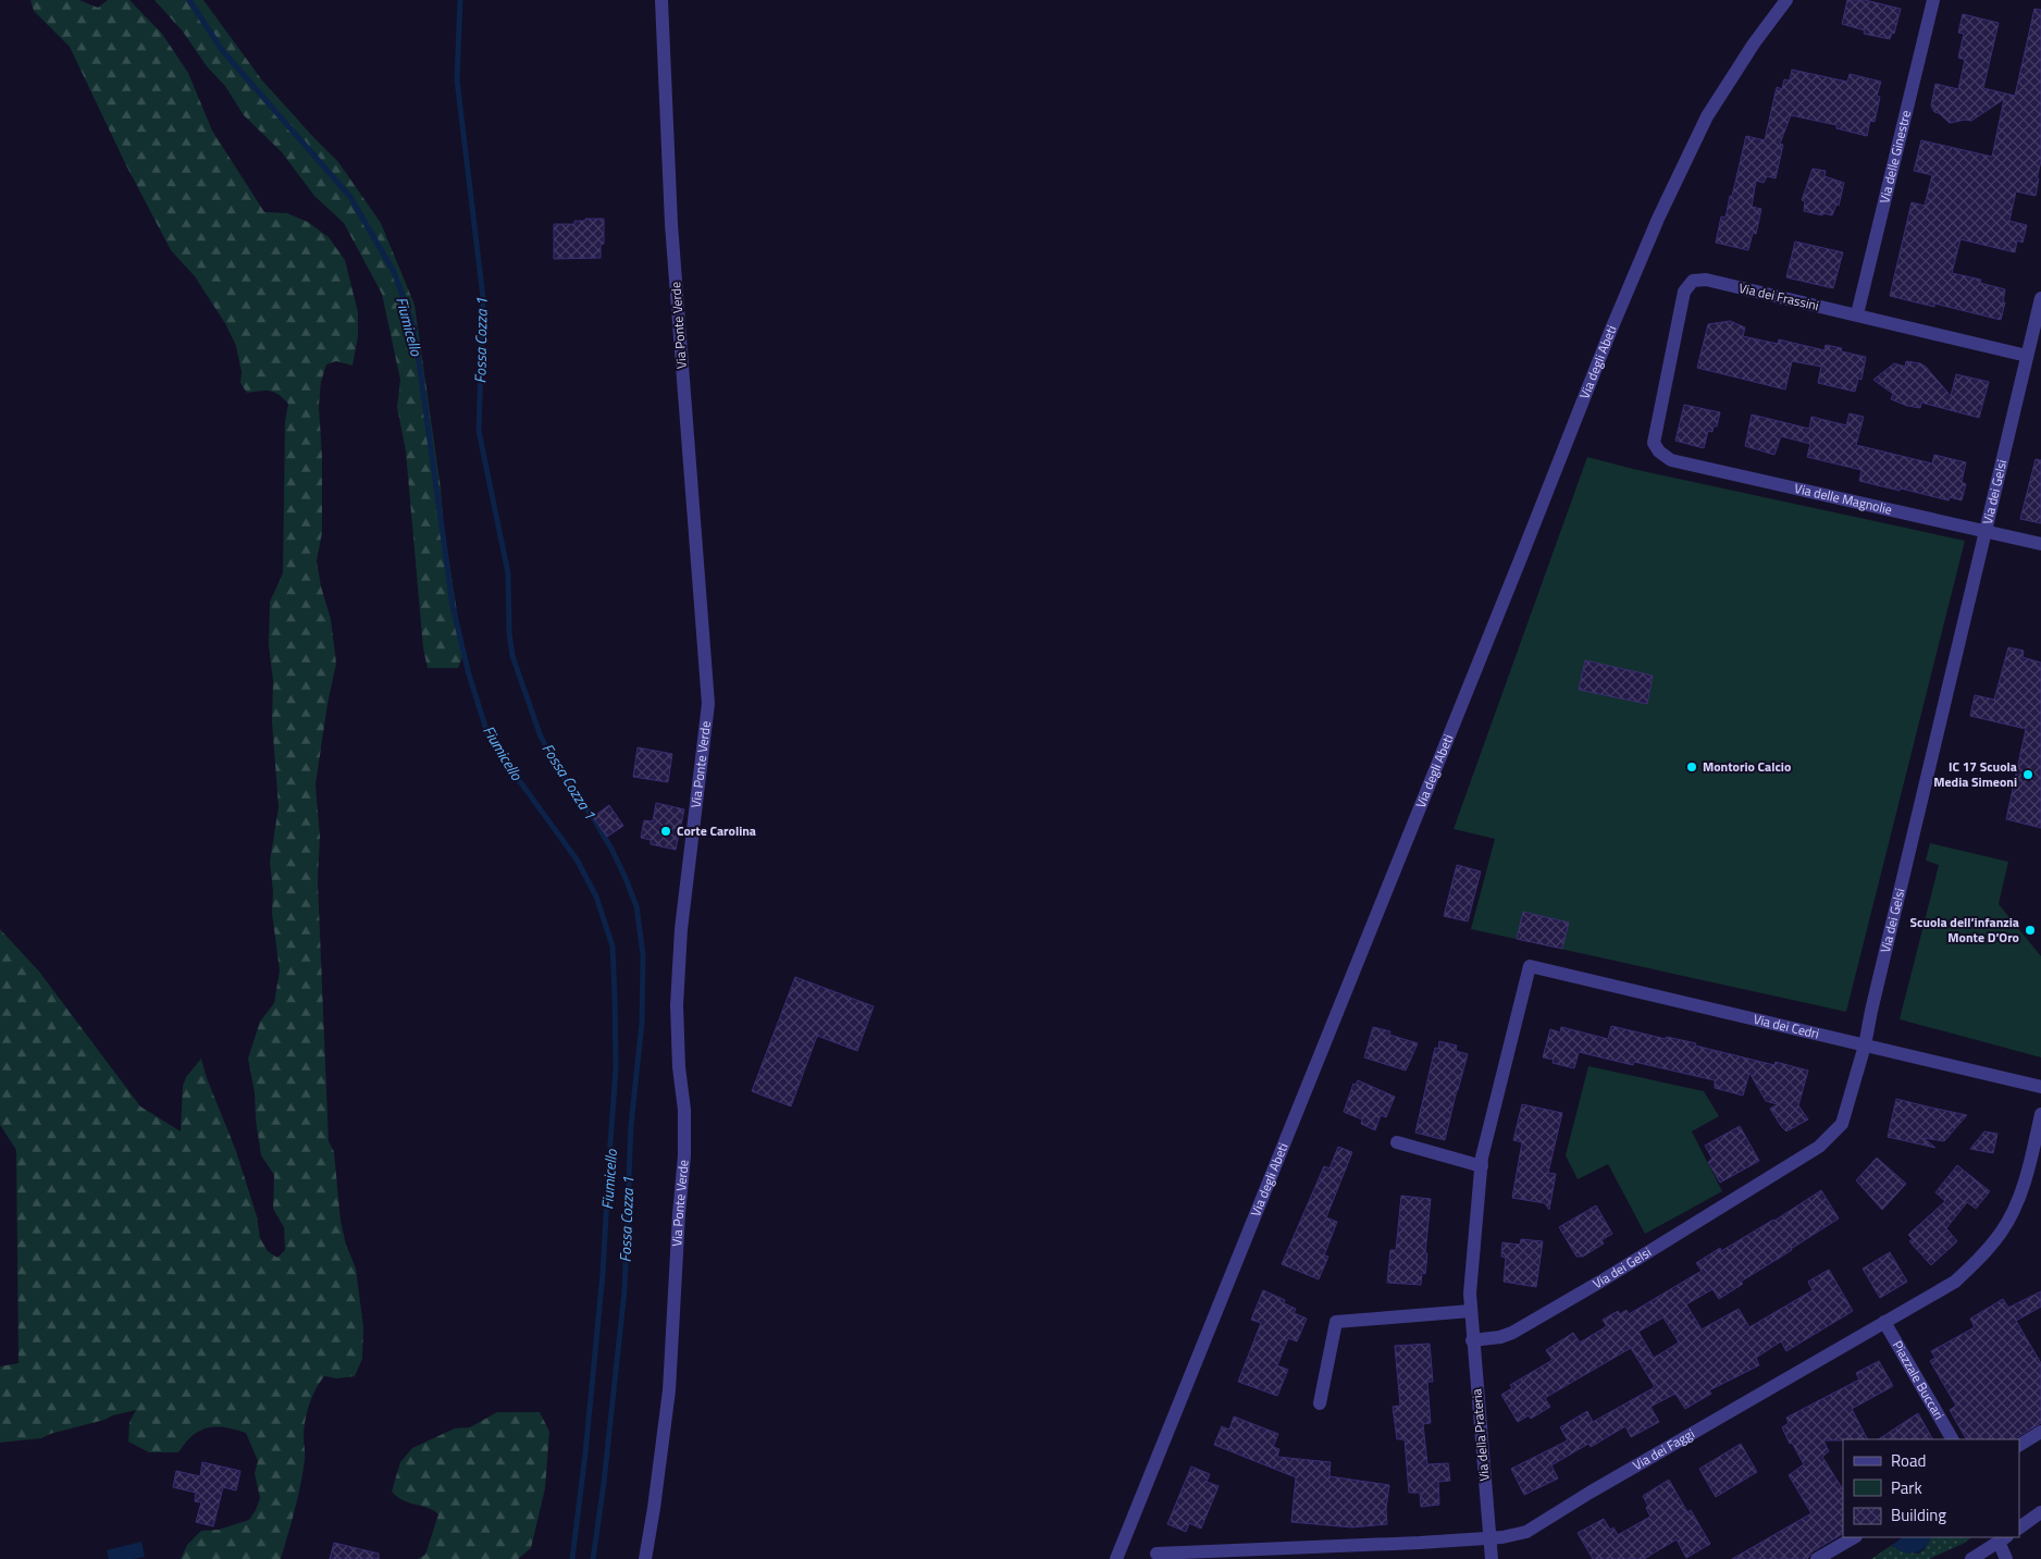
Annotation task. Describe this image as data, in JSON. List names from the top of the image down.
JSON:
{
  "streets": {
    "street": [
      "Via delle Ginestre",
      "Via dei Frassini",
      "Via Ponte Verde",
      "Via degli Abeti",
      "Via dei Gelsi",
      "Via delle Magnolie",
      "Via dei Cedri",
      "Piazzale Buccari",
      "Via della Prateria",
      "Via dei Faggi"
    ]
  },
  "crossings": [
    ["Via delle Ginestre", "Via dei Frassini"],
    ["Via dei Frassini", "Via dei Gelsi"],
    ["Via dei Frassini", "Via delle Magnolie"],
    ["Via dei Gelsi", "Via delle Magnolie"],
    ["Via dei Gelsi", "Via dei Cedri"],
    ["Via dei Gelsi", "Via della Prateria"],
    ["Via dei Cedri", "Via della Prateria"],
    ["Piazzale Buccari", "Via dei Faggi"],
    ["Via della Prateria", "Via dei Faggi"]
  ],
  "water": ["Fiumicello", "Fossa Cozza 1"],
  "places": [
    "Montorio Calcio",
    "IC 17 Scuola Media Simeoni",
    "Corte Carolina",
    "Scuola dell’infanzia Monte D’Oro"
  ],
  "legend": ["Road", "Park", "Building"]
}
